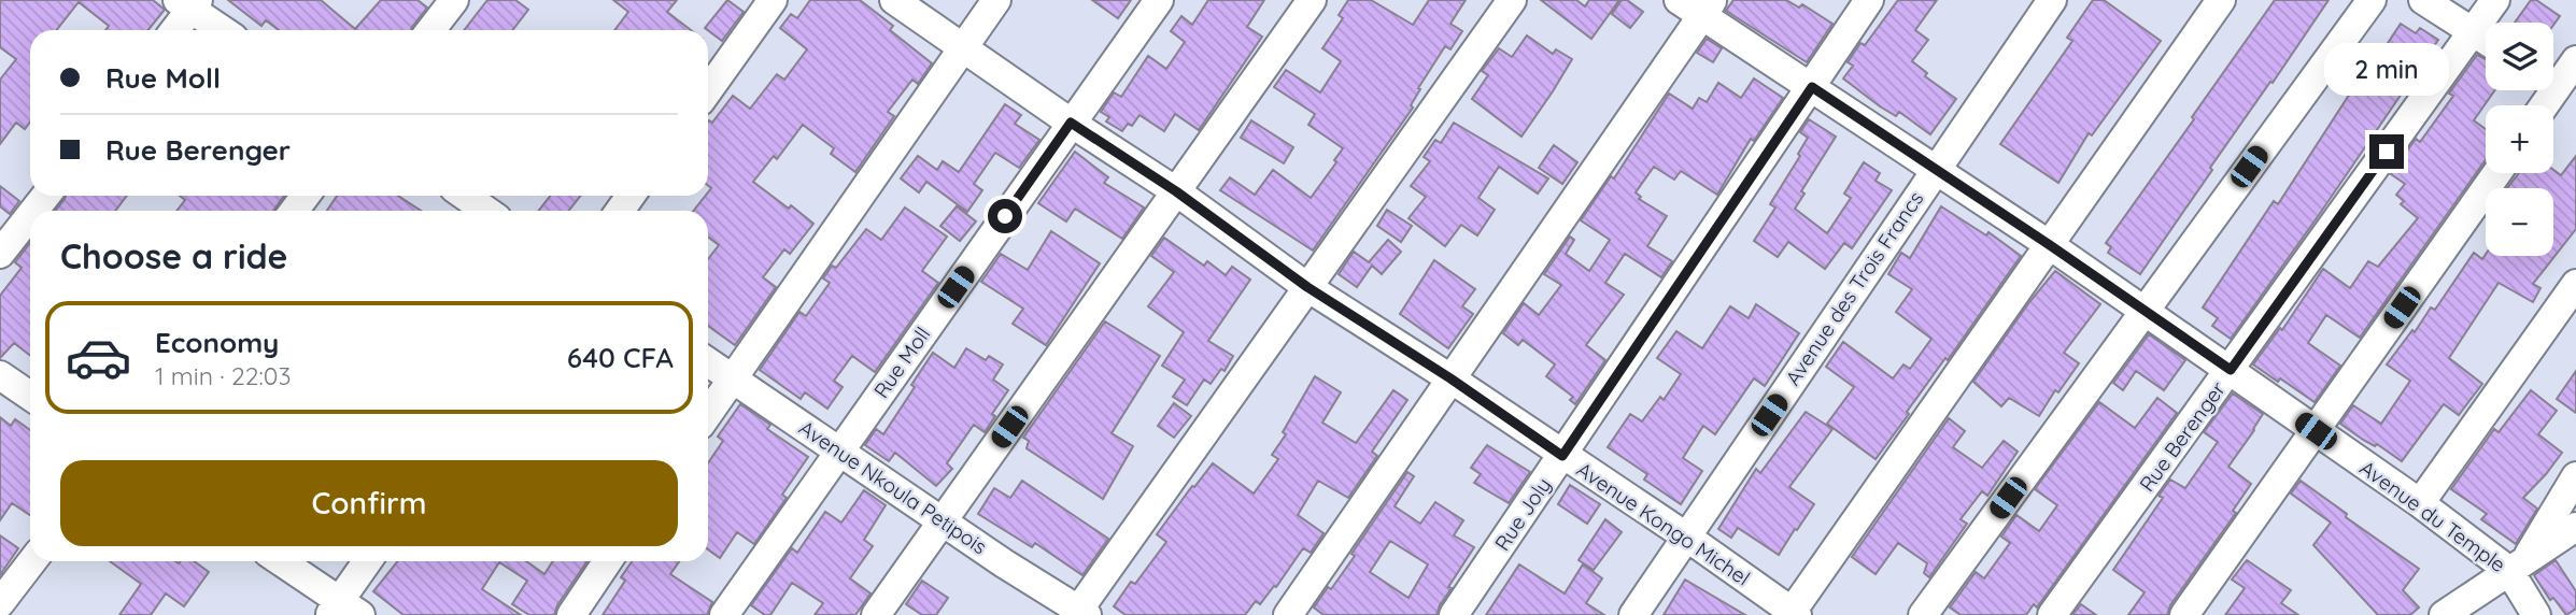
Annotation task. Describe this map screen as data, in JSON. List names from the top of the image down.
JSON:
{
  "streets": {
    "street": [
      "Avenue des Trois Francs",
      "Rue Moll",
      "Rue Berenger",
      "Avenue Nkoula Petipois",
      "Rue Joly",
      "Avenue du Temple",
      "Avenue Kongo Michel"
    ]
  },
  "crossings": [
    ["Avenue des Trois Francs", "Avenue du Temple"],
    ["Avenue des Trois Francs", "Avenue Kongo Michel"],
    ["Rue Moll", "Avenue Nkoula Petipois"],
    ["Rue Moll", "Avenue Kongo Michel"],
    ["Rue Berenger", "Avenue du Temple"],
    ["Rue Joly", "Avenue du Temple"],
    ["Rue Joly", "Avenue Kongo Michel"]
  ],
  "page": {
    "map_buttons": ["+", "−"],
    "banner": ["Rue Moll", "Rue Berenger"],
    "bubble": "2 min",
    "heading": "Choose a ride",
    "list": [
      {
        "name": "Economy",
        "note": "1 min · 22:03",
        "value": "640 CFA"
      }
    ],
    "buttons": "Confirm"
  }
}
